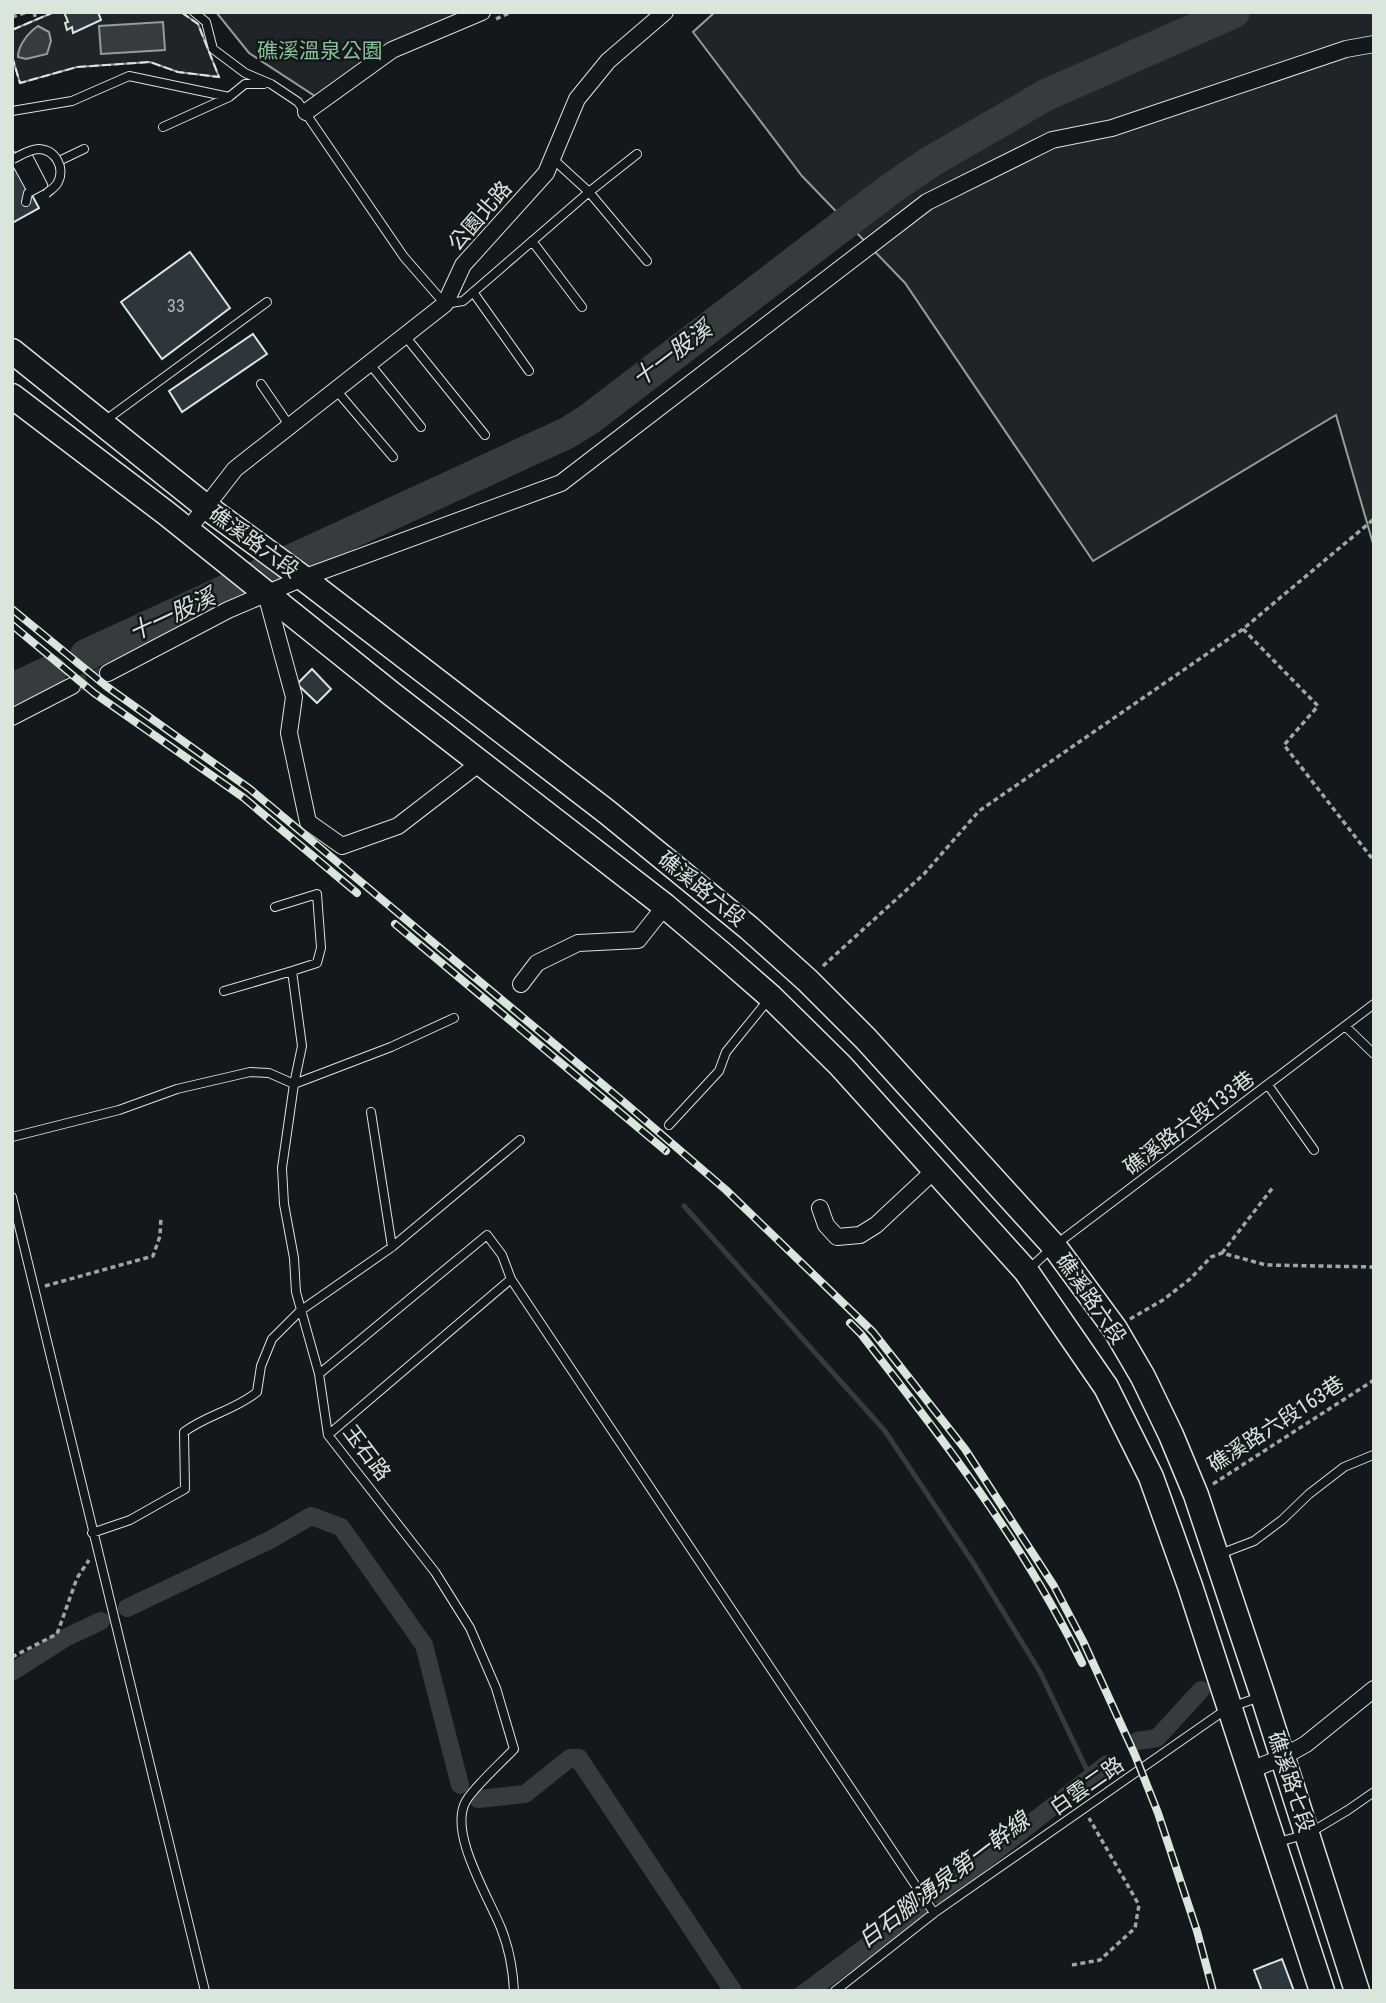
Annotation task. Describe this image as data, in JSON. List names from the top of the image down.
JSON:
{
  "streets": {
    "main road": ["礁溪路六段", "礁溪路七段"],
    "street": ["公園北路"],
    "lane": ["礁溪路六段133巷", "玉石路", "白雲二路"],
    "path": ["礁溪路六段163巷"]
  },
  "crossings": [
    ["公園北路", "礁溪路六段"],
    ["礁溪路六段", "礁溪路六段133巷"],
    ["礁溪路六段", "礁溪路六段163巷"],
    ["礁溪路六段", "礁溪路七段"],
    ["礁溪路七段", "白雲二路"]
  ],
  "water": ["十一股溪", "白石腳湧泉第一幹線"],
  "parks": ["礁溪溫泉公園"],
  "house_numbers": ["33"]
}
